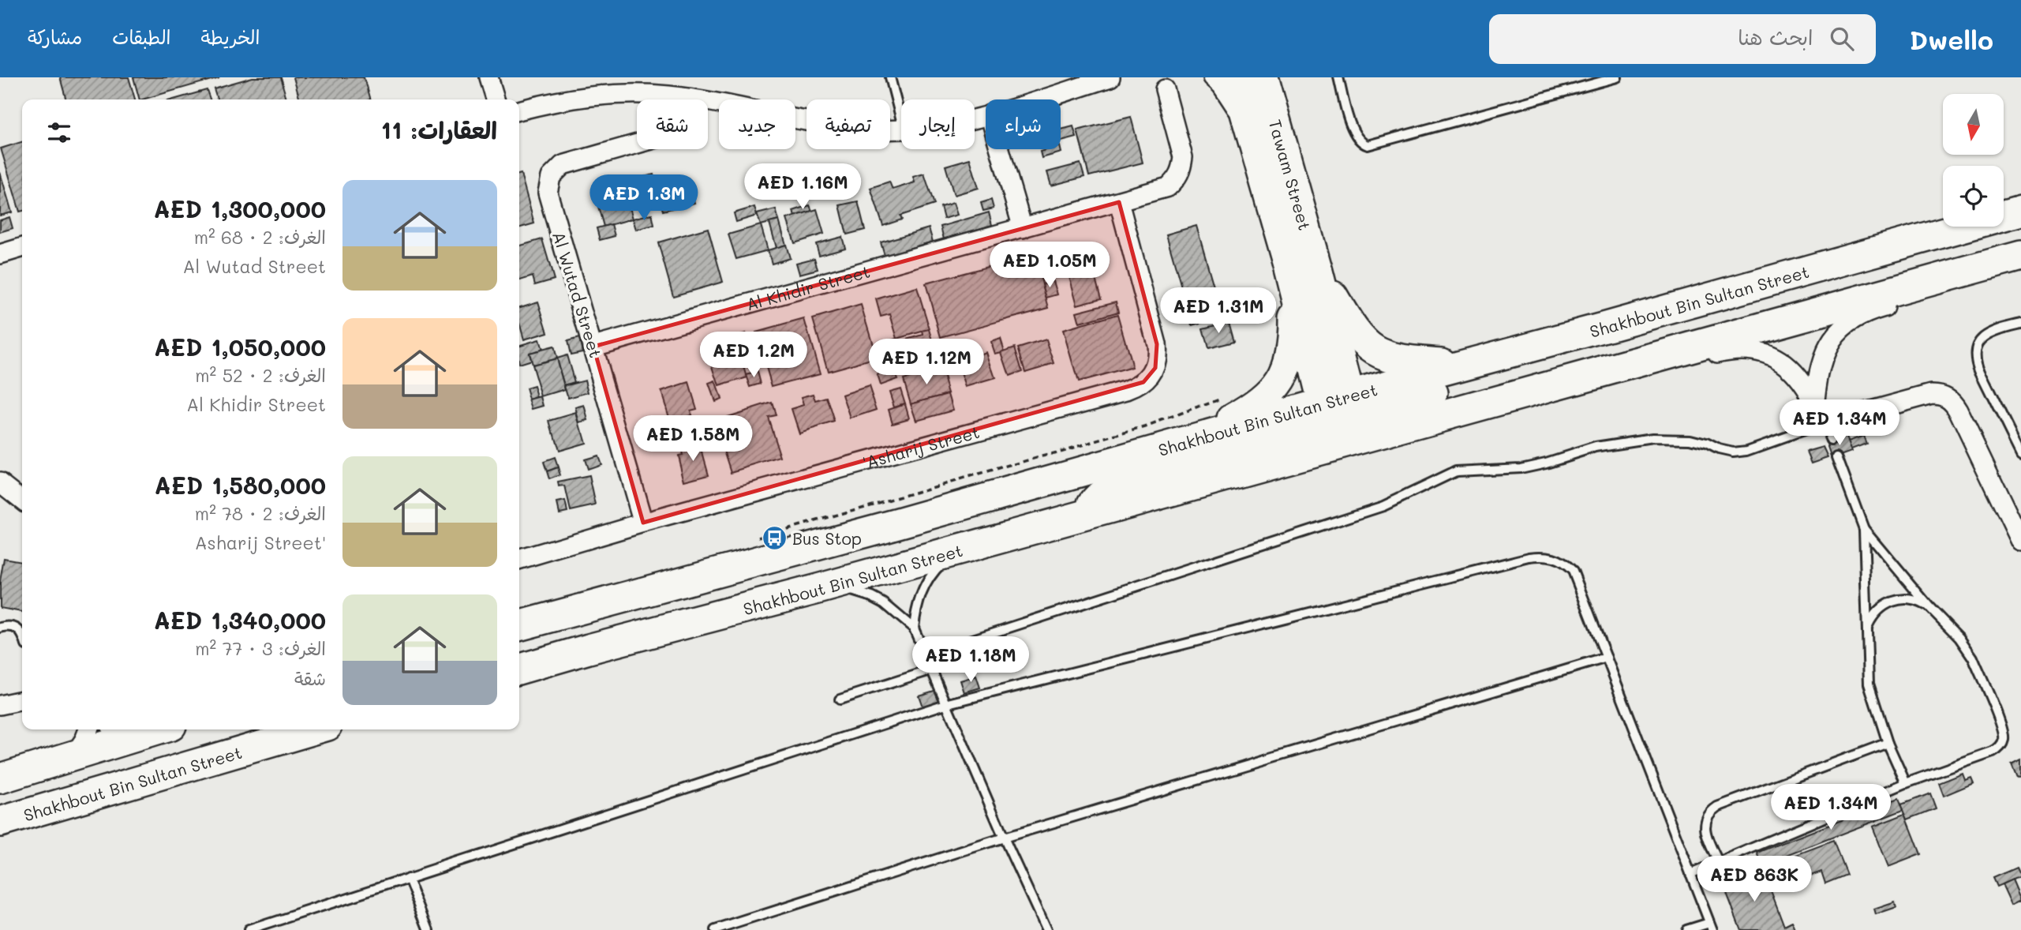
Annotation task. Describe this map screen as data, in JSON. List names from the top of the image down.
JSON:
{
  "streets": {
    "main road": ["Tawam Street", "Shakhbout Bin Sultan Street"],
    "street": ["Al Khidir Street", "Al Wutad Street", "'Asharij Street"]
  },
  "crossings": [
    ["Al Khidir Street", "Al Wutad Street"],
    ["Al Khidir Street", "'Asharij Street"],
    ["Al Wutad Street", "'Asharij Street"]
  ],
  "places": {
    "bus stop": ["Bus Stop"]
  },
  "north": "bottom",
  "page": {
    "header": "Dwello",
    "search": "ابحث هنا",
    "nav": ["الخريطة", "الطبقات", "مشاركة"],
    "chip": [
      "شراء",
      "إيجار",
      "تصفية",
      "جديد",
      "شقة"
    ],
    "heading": "العقارات: 11",
    "price": [
      "AED 1.16M",
      "AED 1.3M",
      "AED 1.05M",
      "AED 1.31M",
      "AED 1.2M",
      "AED 1.12M",
      "AED 1.34M",
      "AED 1.58M",
      "AED 1.18M",
      "AED 1.34M",
      "AED 863K"
    ],
    "list": [
      {
        "name": "AED 1,300,000",
        "note": "الغرف: 2 · 68 m² · Al Wutad Street"
      },
      {
        "name": "AED 1,050,000",
        "note": "الغرف: 2 · 52 m² · Al Khidir Street"
      },
      {
        "name": "AED 1,580,000",
        "note": "الغرف: 2 · 78 m² · 'Asharij Street"
      },
      {
        "name": "AED 1,340,000",
        "note": "الغرف: 3 · 77 m² · شقة"
      }
    ]
  }
}
